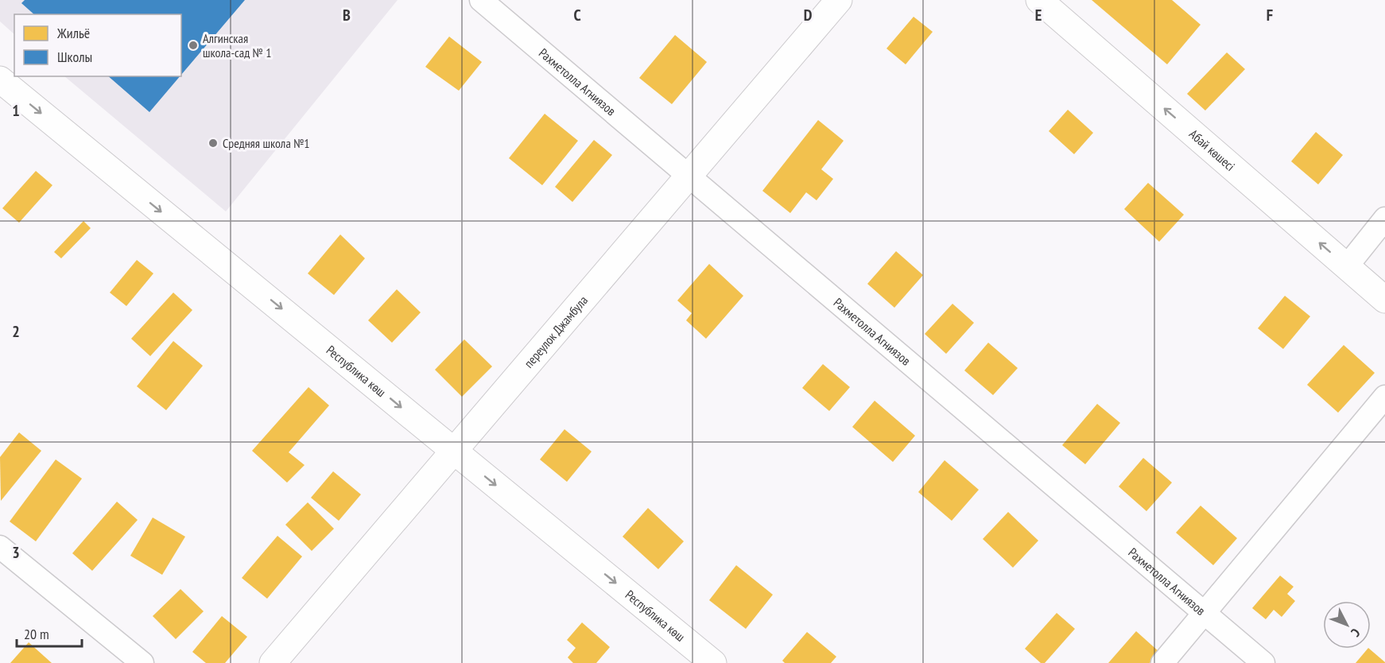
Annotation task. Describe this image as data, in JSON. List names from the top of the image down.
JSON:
{
  "streets": {
    "main road": ["Абай көшесі", "переулок Джамбула", "Республика көш"],
    "street": ["Рахметолла Агниязов"]
  },
  "crossings": [
    ["Рахметолла Агниязов", "переулок Джамбула"],
    ["переулок Джамбула", "Республика көш"]
  ],
  "one_way": ["Абай көшесі", "Республика көш"],
  "places": ["Алгинская школа-сад № 1", "Средняя школа №1"],
  "legend": ["Жильё", "Школы"],
  "scale_bar": "20 m",
  "north": "bottom right",
  "grid": {
    "columns": [
      "B",
      "C",
      "D",
      "E",
      "F"
    ],
    "rows": ["1", "2", "3"]
  }
}
